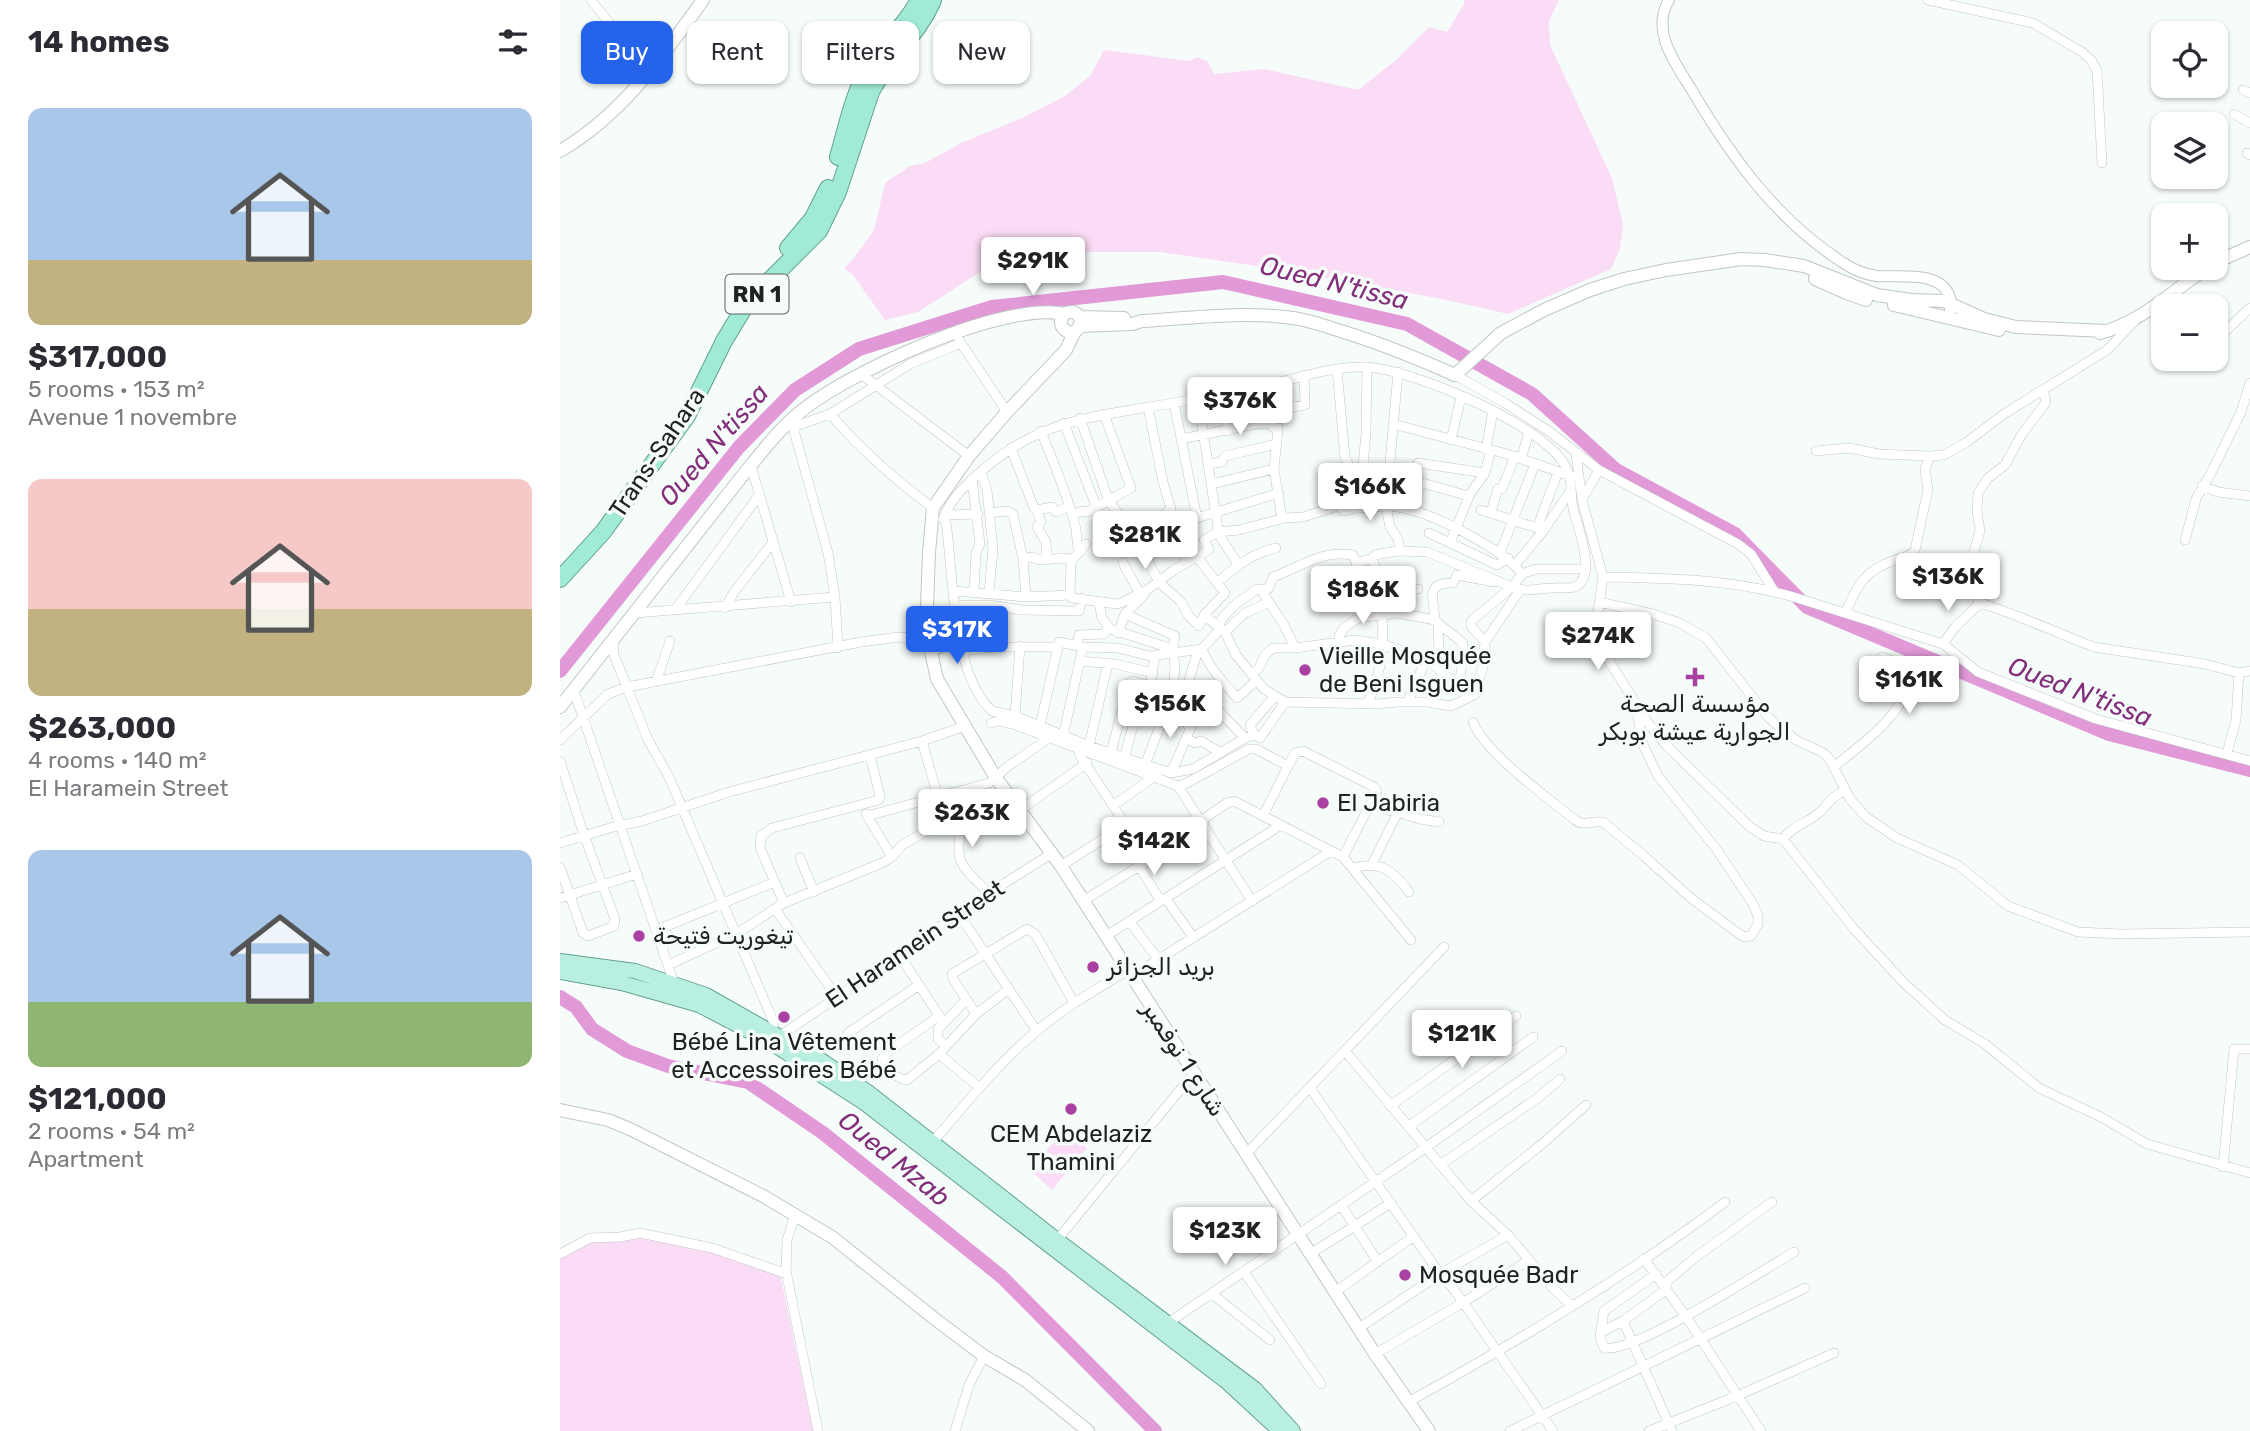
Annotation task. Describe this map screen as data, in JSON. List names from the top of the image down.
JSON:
{
  "streets": {
    "highway": ["RN 1", "Trans-Sahara"],
    "main road": ["شارع 1 نوفمبر"],
    "street": ["El Haramein Street"]
  },
  "crossings": [
    ["El Haramein Street", "شارع 1 نوفمبر"]
  ],
  "water": ["Oued N'tissa", "Oued Mzab"],
  "places": {
    "other": [
      "Vieille Mosquée de Beni Isguen",
      "El Jabiria",
      "تيغوريت فتيحة",
      "بريد الجزائر",
      "Bébé Lina Vêtement et Accessoires Bébé",
      "CEM Abdelaziz Thamini",
      "Mosquée Badr"
    ],
    "health": ["مؤسسة الصحة الجوارية عيشة بوبكر"]
  },
  "page": {
    "heading": "14 homes",
    "map_buttons": ["+", "−"],
    "chip": [
      "Buy",
      "Rent",
      "Filters",
      "New"
    ],
    "list": [
      {
        "name": "$317,000",
        "note": "5 rooms · 153 m² · Avenue 1 novembre"
      },
      {
        "name": "$263,000",
        "note": "4 rooms · 140 m² · El Haramein Street"
      },
      {
        "name": "$121,000",
        "note": "2 rooms · 54 m² · Apartment"
      }
    ],
    "price": [
      "$291K",
      "$376K",
      "$166K",
      "$281K",
      "$136K",
      "$186K",
      "$317K",
      "$274K",
      "$161K",
      "$156K",
      "$263K",
      "$142K",
      "$121K",
      "$123K"
    ]
  }
}
